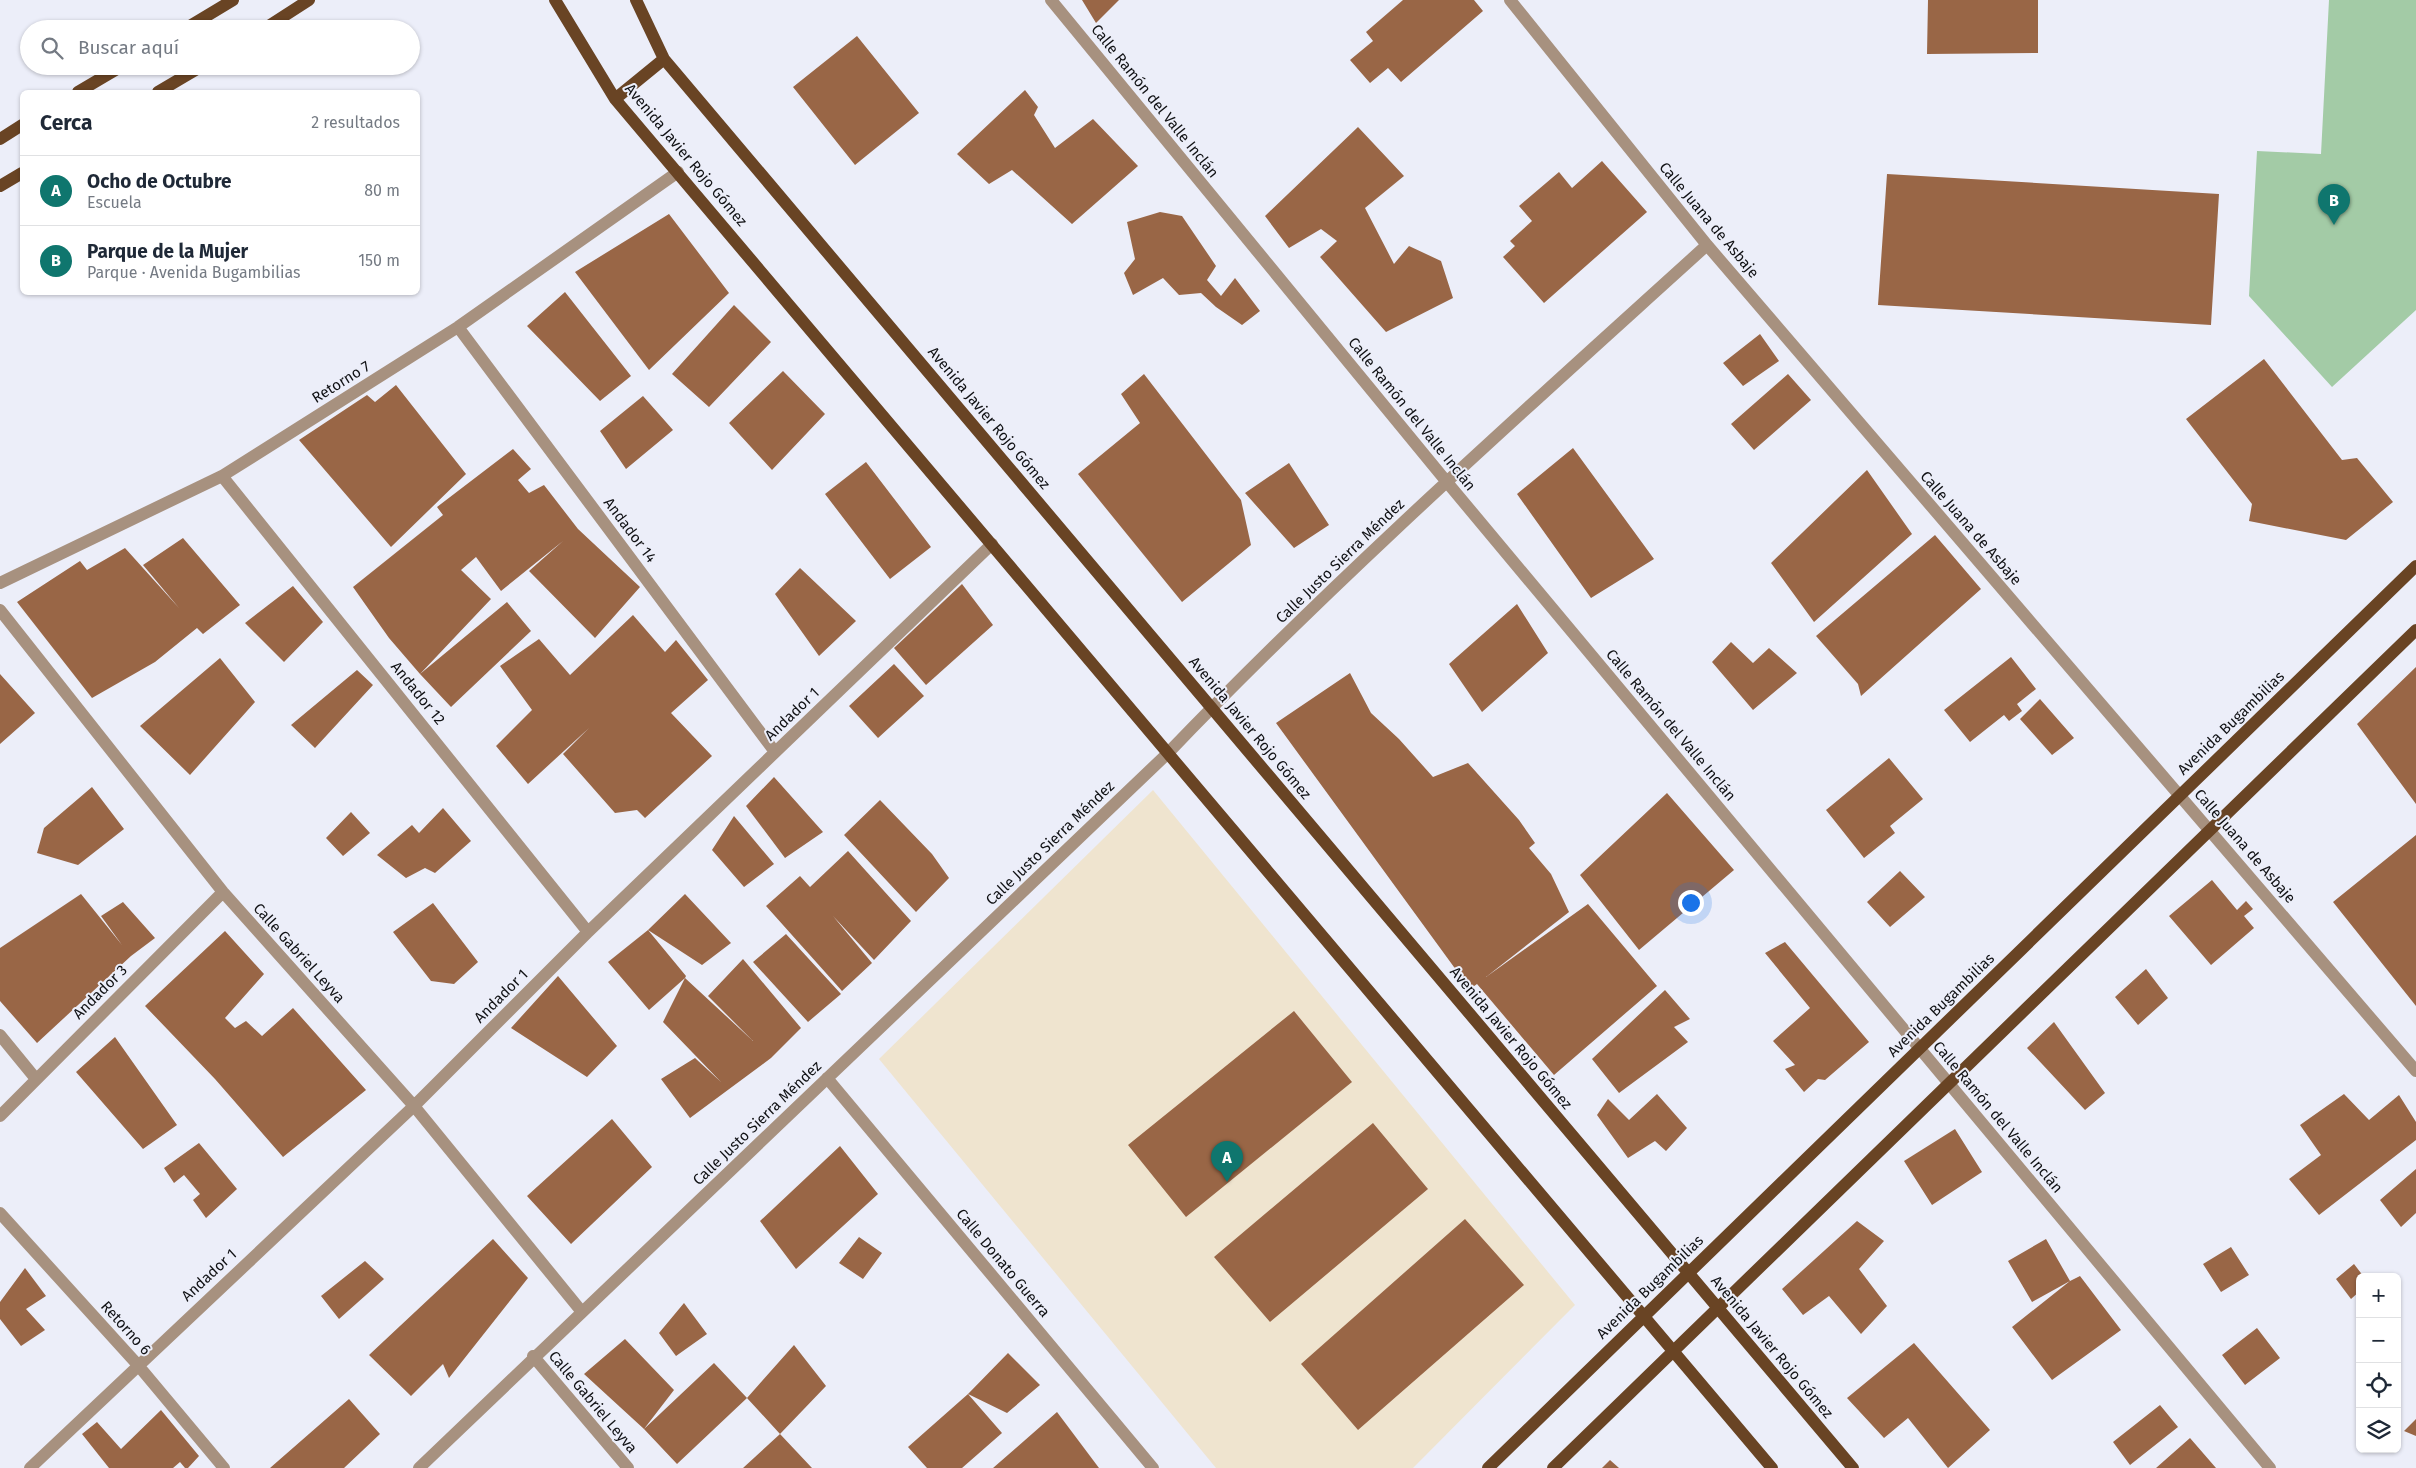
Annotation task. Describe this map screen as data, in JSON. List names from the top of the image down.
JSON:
{
  "streets": {
    "main road": ["Avenida Javier Rojo Gómez", "Avenida Bugambilias"],
    "street": [
      "Calle Ramón del Valle Inclán",
      "Calle Juana de Asbaje",
      "Retorno 7",
      "Andador 14",
      "Calle Justo Sierra Méndez",
      "Andador 12",
      "Andador 1",
      "Calle Gabriel Leyva",
      "Andador 3",
      "Calle Donato Guerra",
      "Retorno 6"
    ]
  },
  "crossings": [
    ["Calle Ramón del Valle Inclán", "Calle Justo Sierra Méndez"],
    ["Calle Ramón del Valle Inclán", "Avenida Bugambilias"],
    ["Avenida Javier Rojo Gómez", "Retorno 7"],
    ["Avenida Javier Rojo Gómez", "Calle Justo Sierra Méndez"],
    ["Avenida Javier Rojo Gómez", "Andador 1"],
    ["Avenida Javier Rojo Gómez", "Avenida Bugambilias"],
    ["Calle Juana de Asbaje", "Calle Justo Sierra Méndez"],
    ["Calle Juana de Asbaje", "Avenida Bugambilias"],
    ["Retorno 7", "Andador 14"],
    ["Retorno 7", "Andador 12"],
    ["Andador 14", "Andador 1"],
    ["Calle Justo Sierra Méndez", "Calle Gabriel Leyva"],
    ["Calle Justo Sierra Méndez", "Calle Donato Guerra"],
    ["Andador 12", "Andador 1"],
    ["Andador 1", "Calle Gabriel Leyva"],
    ["Andador 1", "Retorno 6"],
    ["Calle Gabriel Leyva", "Andador 3"]
  ],
  "page": {
    "search": "Buscar aquí",
    "heading": ["Cerca", "2 resultados"],
    "list": [
      {
        "mark": "A",
        "name": "Ocho de Octubre",
        "note": "Escuela",
        "value": "80 m"
      },
      {
        "mark": "B",
        "name": "Parque de la Mujer",
        "note": "Parque · Avenida Bugambilias",
        "value": "150 m"
      }
    ],
    "pins": ["B", "A"],
    "map_buttons": ["+", "−"]
  }
}
